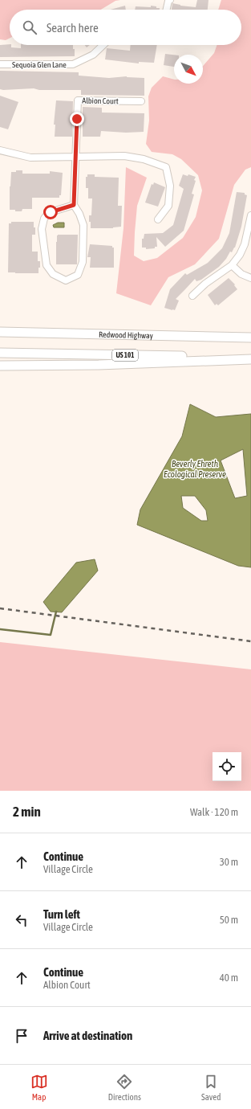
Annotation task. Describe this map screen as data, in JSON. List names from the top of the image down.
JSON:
{
  "streets": {
    "highway": ["Redwood Highway", "US 101"],
    "street": ["Sequoia Glen Lane", "Albion Court"]
  },
  "water": ["Beverly Ehreth Ecological Preserve"],
  "north": "bottom right",
  "page": {
    "search": "Search here",
    "heading": ["2 min", "Walk · 120 m"],
    "list": [
      ["Continue", "Village Circle", "30 m"],
      ["Turn left", "Village Circle", "50 m"],
      ["Continue", "Albion Court", "40 m"],
      "Arrive at destination"
    ],
    "nav": ["Map", "Directions", "Saved"]
  }
}
